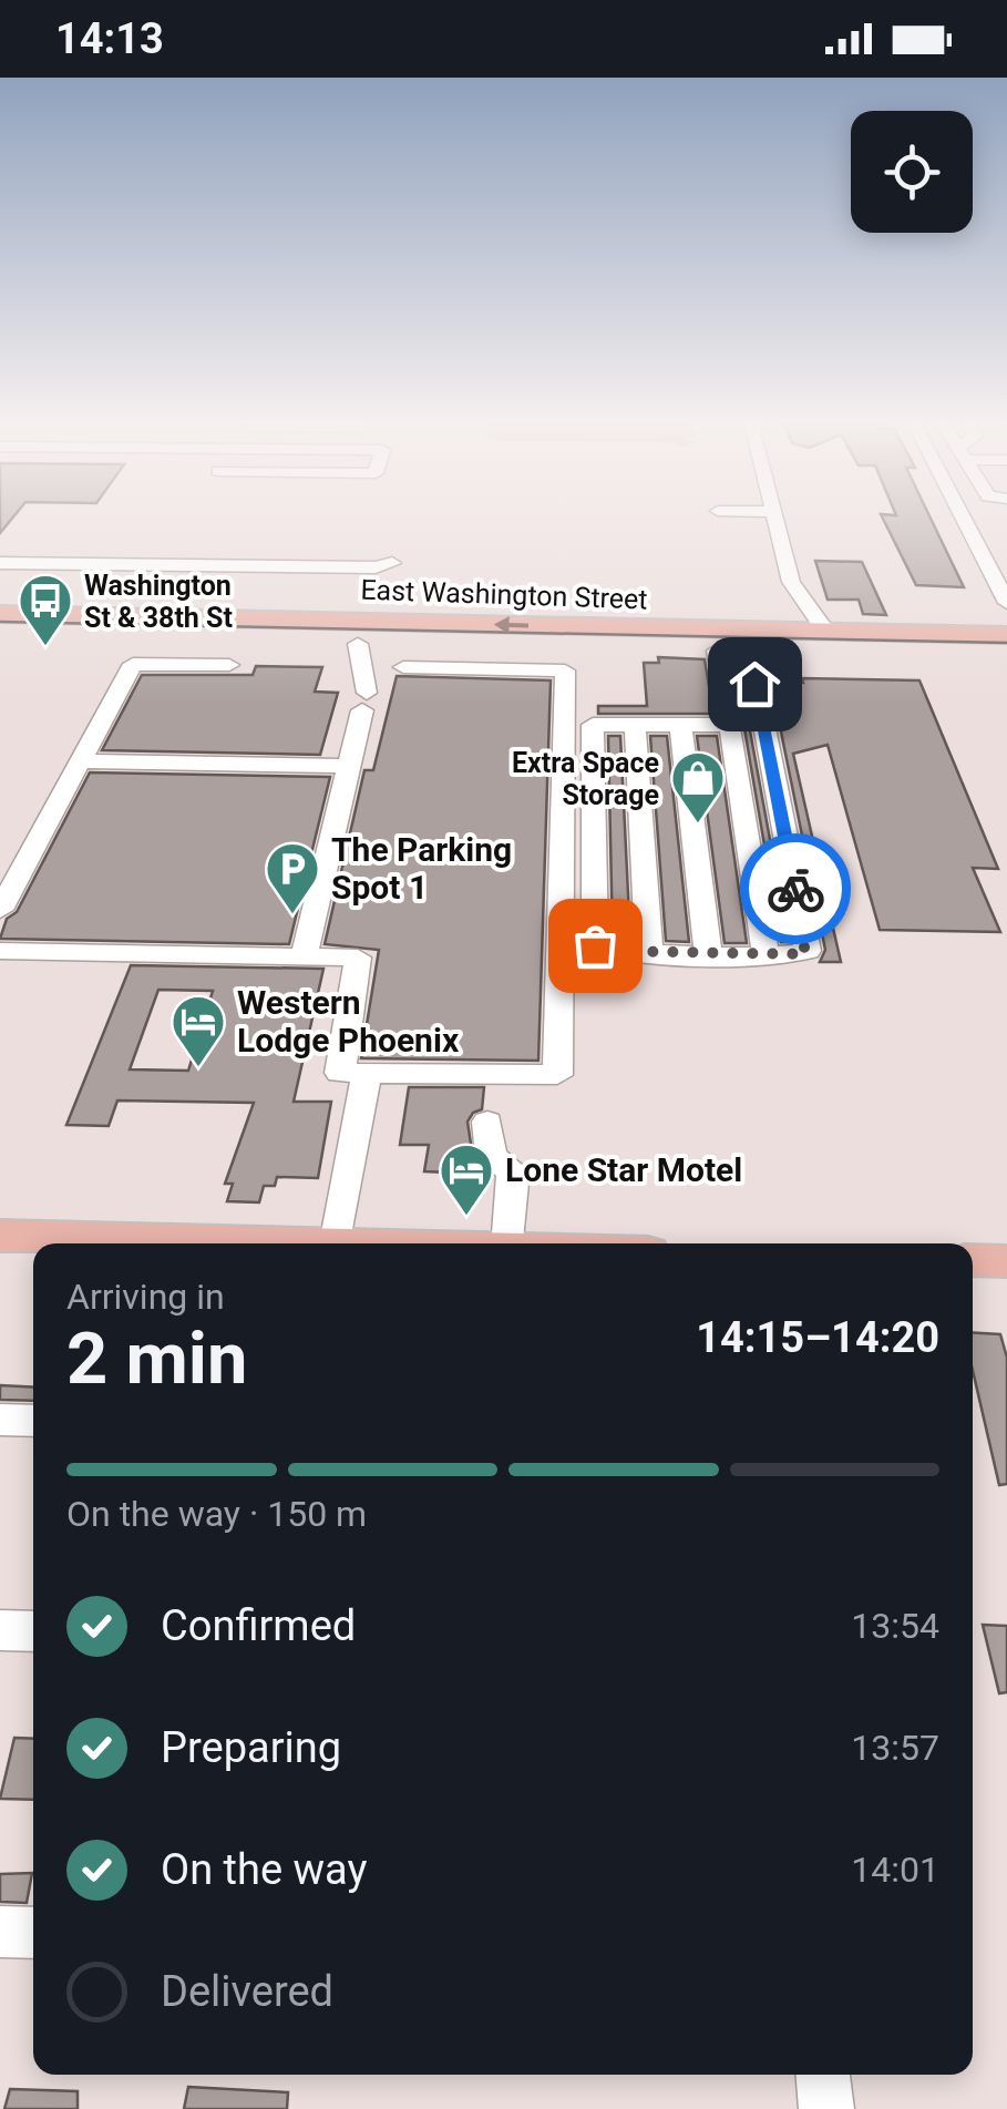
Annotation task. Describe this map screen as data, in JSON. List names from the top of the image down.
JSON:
{
  "streets": {
    "main road": ["East Washington Street"]
  },
  "places": {
    "bus stop": ["Washington St & 38th St"],
    "shop": ["Extra Space Storage"],
    "parking": ["The Parking Spot 1"],
    "hotel": ["Western Lodge Phoenix", "Lone Star Motel"]
  },
  "page": {
    "status": "14:13",
    "heading": ["2 min", "Arriving in", "14:15–14:20"],
    "bar": "On the way · 150 m",
    "list": [
      ["Confirmed", "13:54"],
      ["Preparing", "13:57"],
      ["On the way", "14:01"],
      "Delivered"
    ]
  }
}
